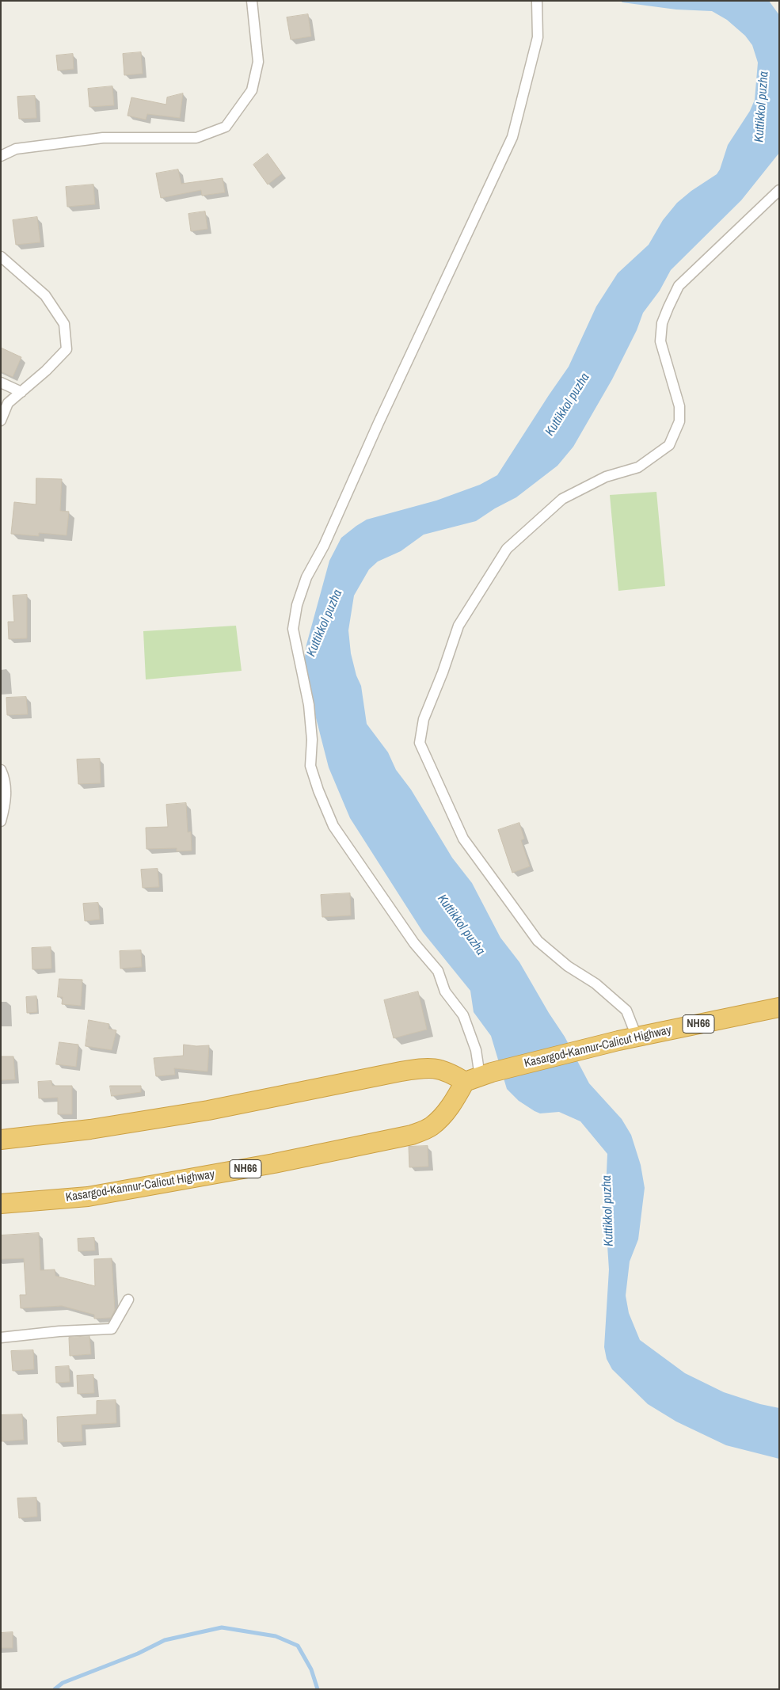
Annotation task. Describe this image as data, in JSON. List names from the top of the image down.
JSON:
{
  "streets": {
    "highway": ["NH66", "Kasargod-Kannur-Calicut Highway"]
  },
  "water": ["Kuttikkol puzha"]
}
